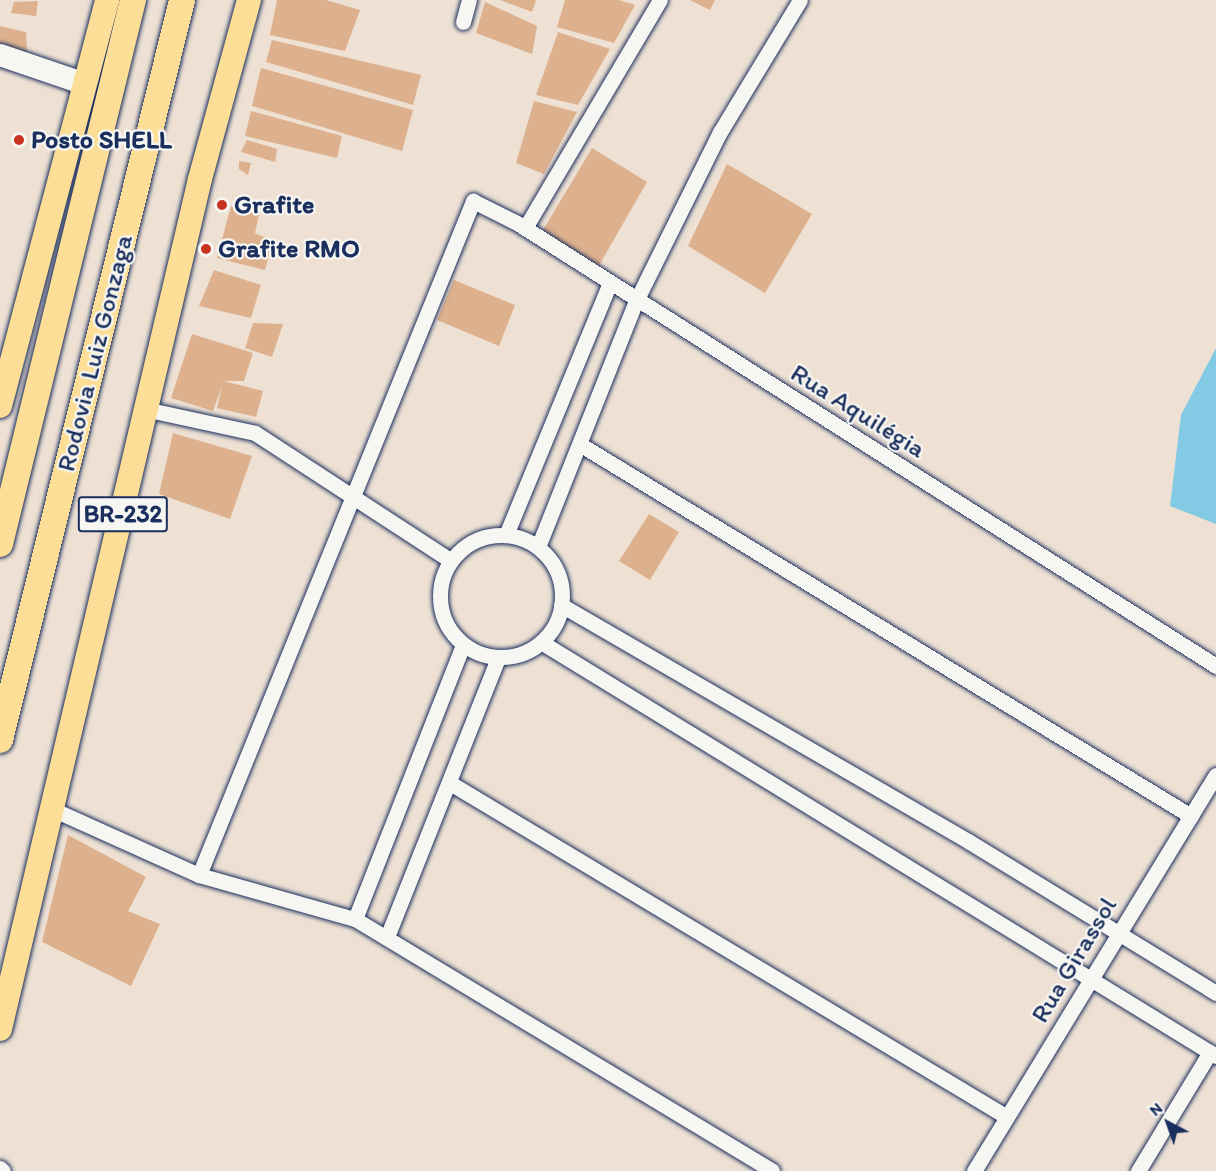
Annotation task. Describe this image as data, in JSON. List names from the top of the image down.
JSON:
{
  "streets": {
    "highway": ["Rodovia Luiz Gonzaga", "BR-232"],
    "street": ["Rua Aquilégia", "Rua Girassol"]
  },
  "places": ["Posto SHELL", "Grafite", "Grafite RMO"],
  "north": "top left"
}
